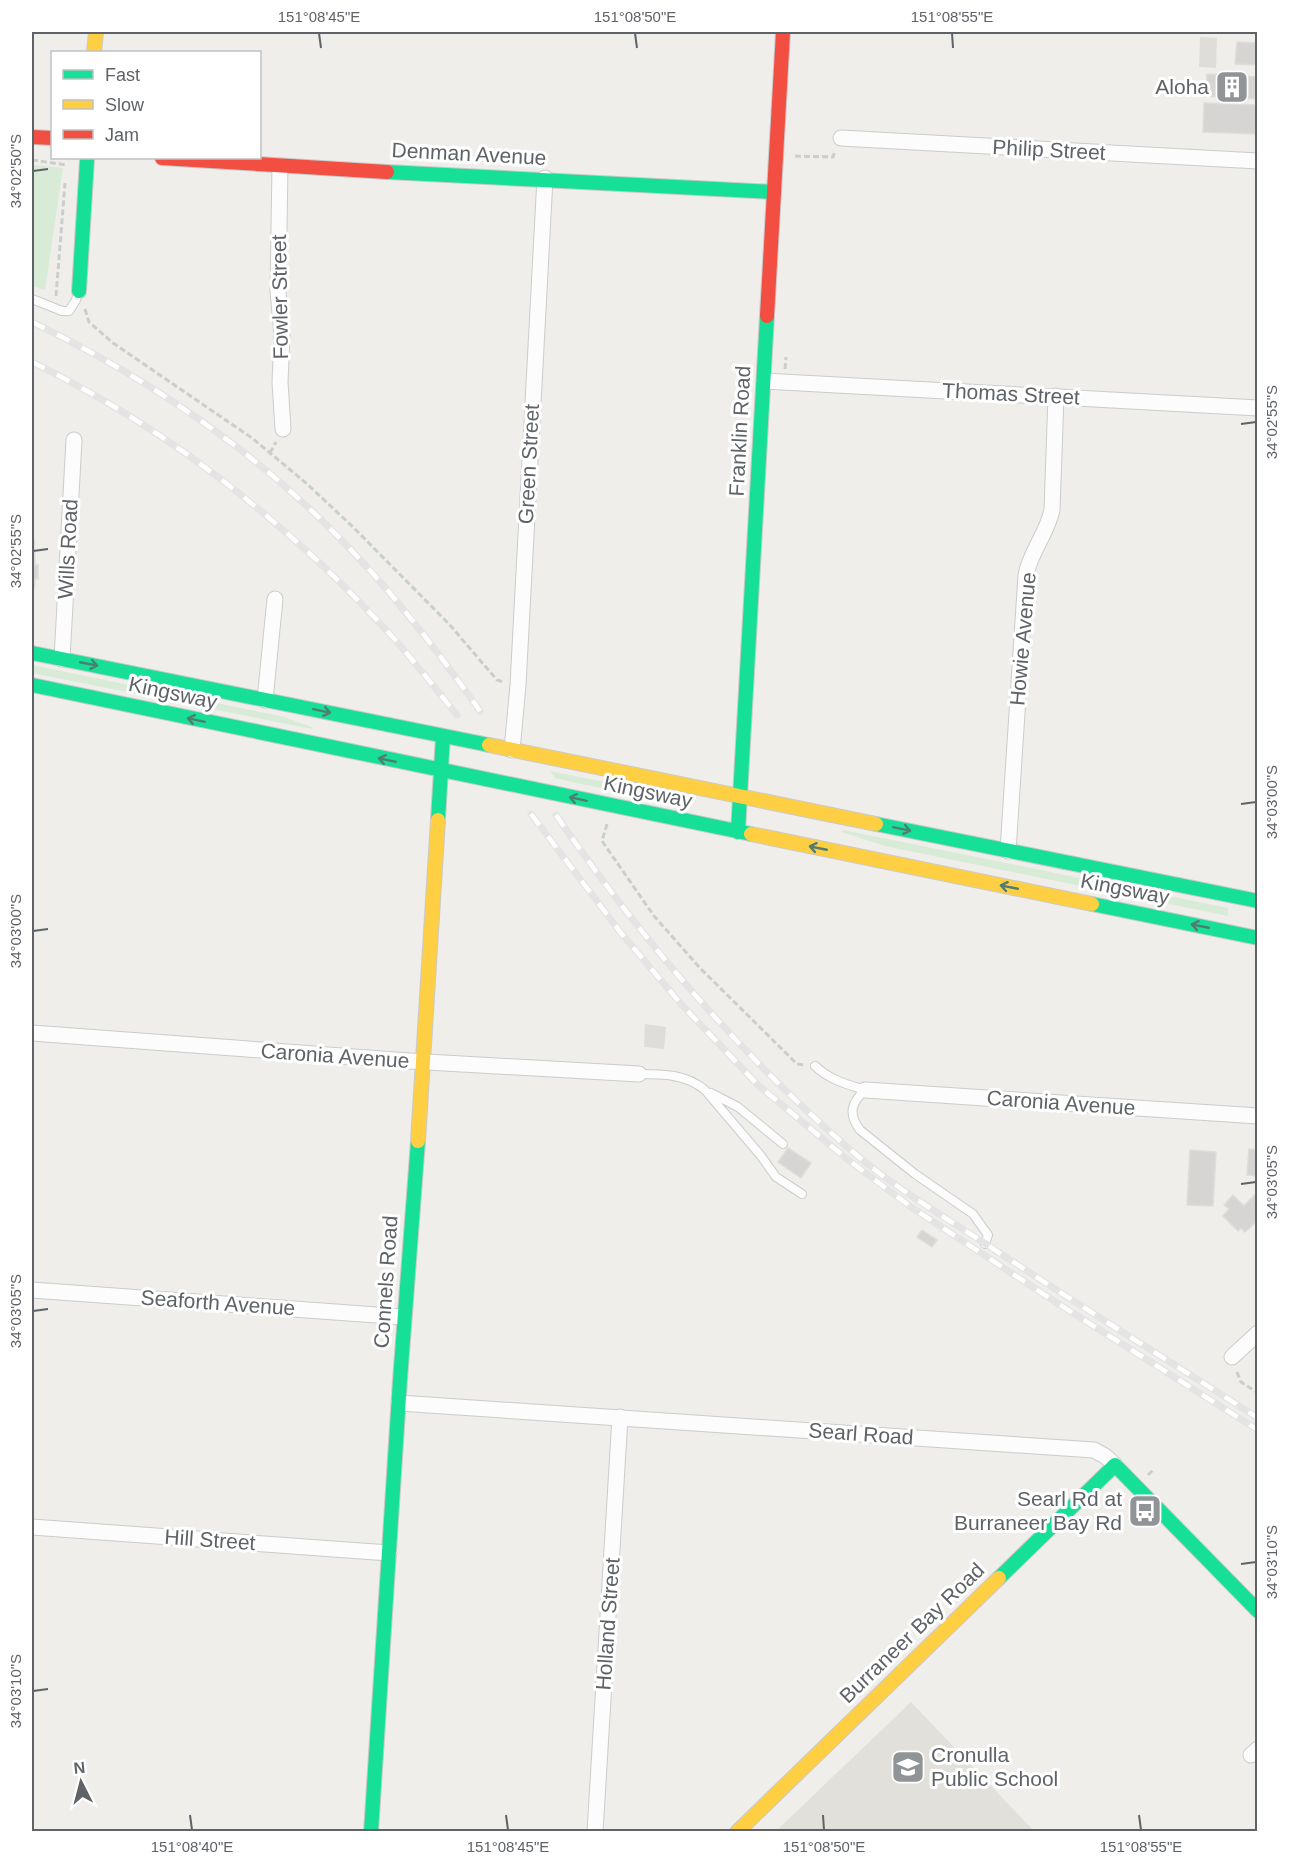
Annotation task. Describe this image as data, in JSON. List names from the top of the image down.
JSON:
{
  "streets": {
    "street": [
      "Philip Street",
      "Denman Avenue",
      "Fowler Street",
      "Thomas Street",
      "Franklin Road",
      "Green Street",
      "Wills Road",
      "Howie Avenue",
      "Kingsway",
      "Caronia Avenue",
      "Connels Road",
      "Seaforth Avenue",
      "Searl Road",
      "Hill Street",
      "Holland Street",
      "Burraneer Bay Road"
    ]
  },
  "crossings": [
    ["Denman Avenue", "Fowler Street"],
    ["Denman Avenue", "Franklin Road"],
    ["Denman Avenue", "Green Street"],
    ["Thomas Street", "Franklin Road"],
    ["Thomas Street", "Howie Avenue"],
    ["Franklin Road", "Kingsway"],
    ["Green Street", "Kingsway"],
    ["Wills Road", "Kingsway"],
    ["Howie Avenue", "Kingsway"],
    ["Kingsway", "Connels Road"],
    ["Caronia Avenue", "Connels Road"],
    ["Connels Road", "Seaforth Avenue"],
    ["Connels Road", "Searl Road"],
    ["Connels Road", "Hill Street"],
    ["Searl Road", "Holland Street"],
    ["Searl Road", "Burraneer Bay Road"]
  ],
  "places": {
    "building": ["Aloha"],
    "bus stop": ["Searl Rd at Burraneer Bay Rd"],
    "school or university": ["Cronulla Public School"]
  },
  "legend": ["Fast", "Slow", "Jam"],
  "north": "top",
  "coordinates": [
    "151°08'45\"E",
    "151°08'50\"E",
    "151°08'55\"E",
    "34°02'50\"S",
    "34°02'55\"S",
    "34°03'00\"S",
    "34°03'05\"S",
    "34°03'10\"S",
    "151°08'40\"E"
  ]
}
